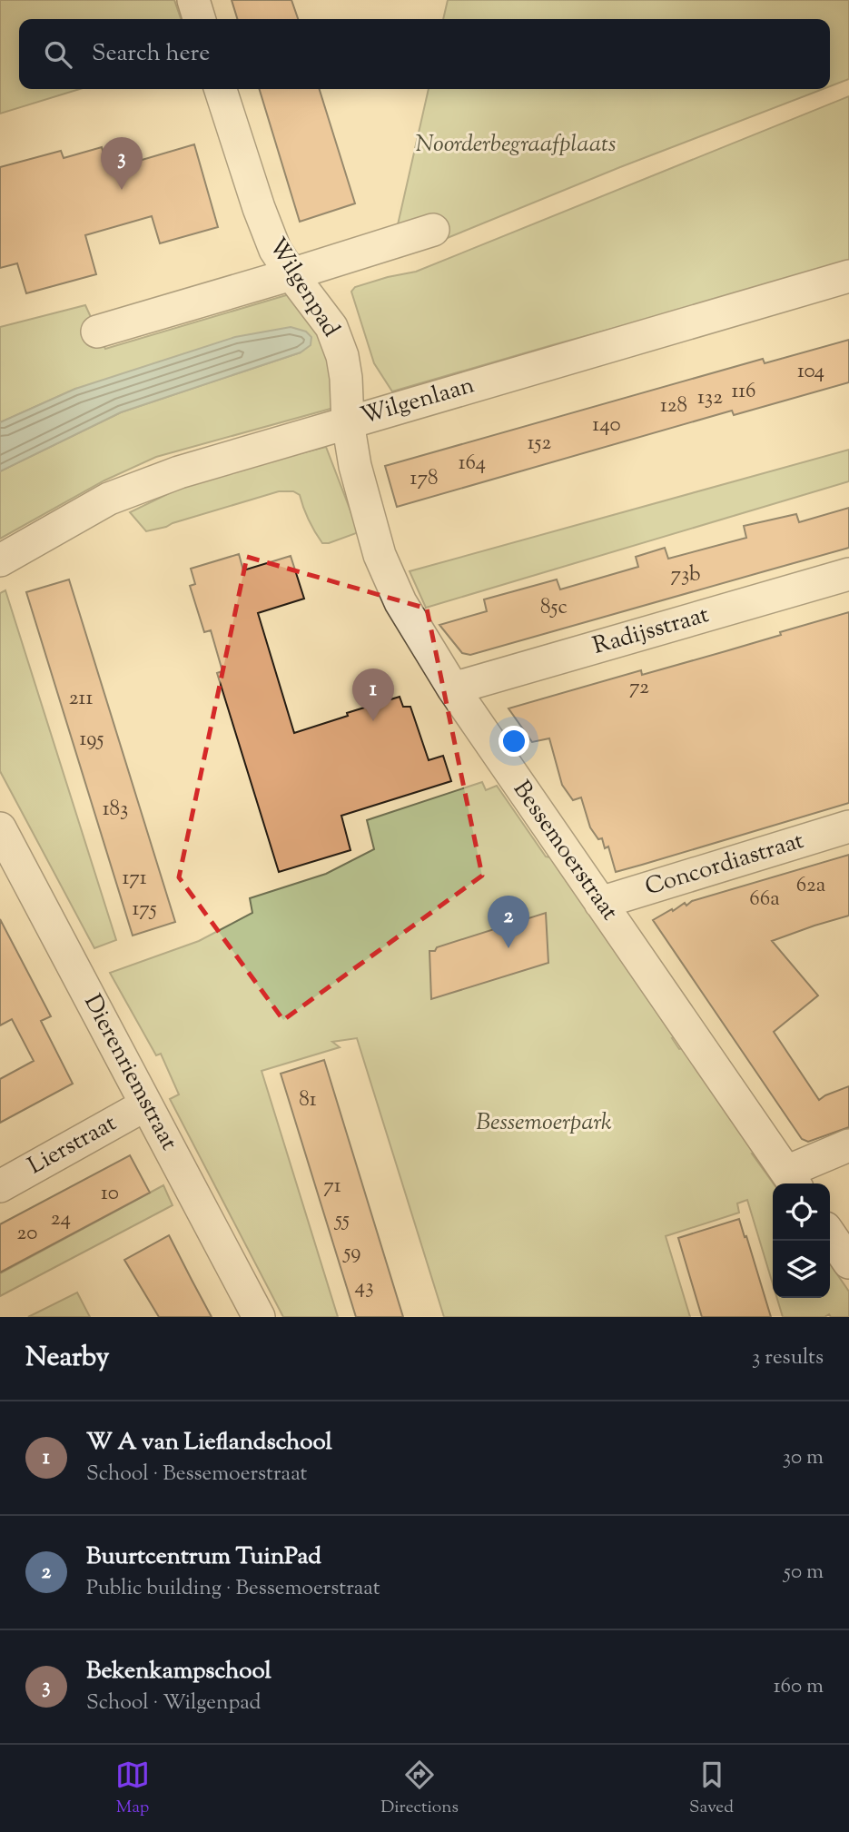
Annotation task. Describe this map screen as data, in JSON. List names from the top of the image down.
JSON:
{
  "streets": {
    "street": [
      "Wilgenpad",
      "Wilgenlaan",
      "Radijsstraat",
      "Bessemoerstraat",
      "Concordiastraat",
      "Dierenriemstraat",
      "Lierstraat"
    ]
  },
  "crossings": [
    ["Wilgenpad", "Wilgenlaan"],
    ["Wilgenpad", "Bessemoerstraat"],
    ["Wilgenlaan", "Bessemoerstraat"],
    ["Radijsstraat", "Bessemoerstraat"],
    ["Bessemoerstraat", "Concordiastraat"],
    ["Dierenriemstraat", "Lierstraat"]
  ],
  "parks": ["Noorderbegraafplaats", "Bessemoerpark"],
  "house_numbers": [
    "104",
    "116",
    "132",
    "128",
    "140",
    "152",
    "164",
    "178",
    "73b",
    "85c",
    "72",
    "211",
    "195",
    "183",
    "171",
    "62a",
    "66a",
    "175",
    "81",
    "71",
    "10",
    "24",
    "55",
    "20",
    "59",
    "43"
  ],
  "page": {
    "search": "Search here",
    "pins": ["3", "1", "2"],
    "heading": ["Nearby", "3 results"],
    "list": [
      {
        "mark": "1",
        "name": "W A van Lieflandschool",
        "note": "School · Bessemoerstraat",
        "value": "30 m"
      },
      {
        "mark": "2",
        "name": "Buurtcentrum TuinPad",
        "note": "Public building · Bessemoerstraat",
        "value": "50 m"
      },
      {
        "mark": "3",
        "name": "Bekenkampschool",
        "note": "School · Wilgenpad",
        "value": "160 m"
      }
    ],
    "nav": ["Map", "Directions", "Saved"]
  }
}
